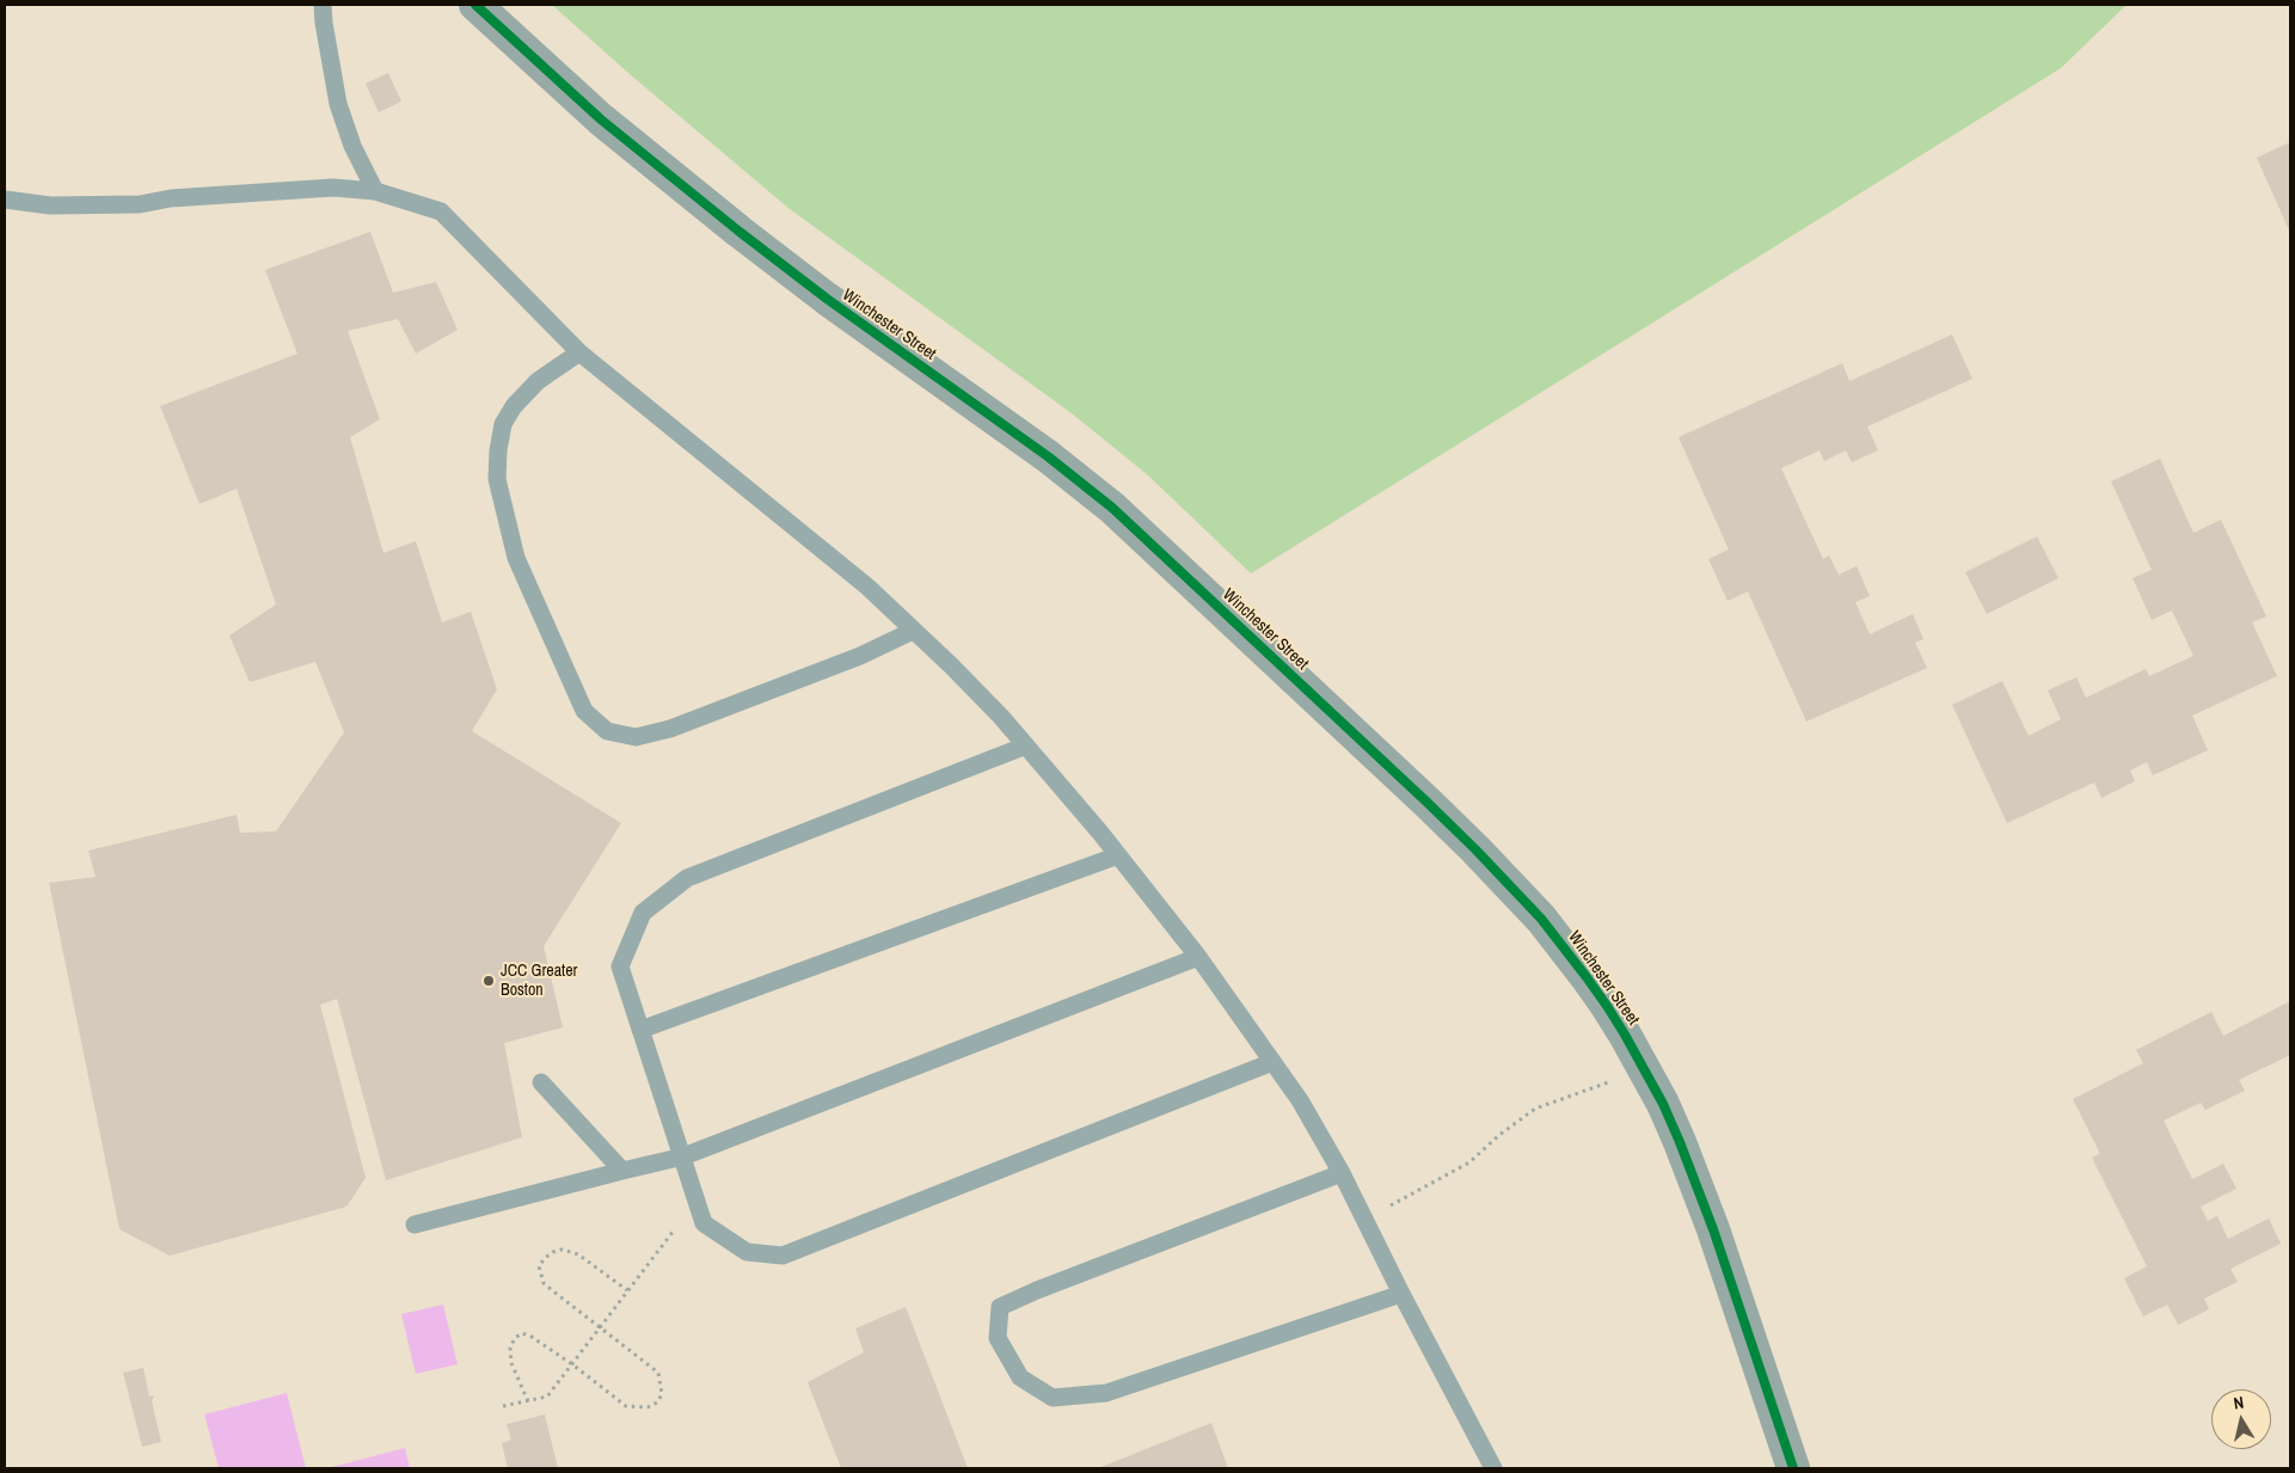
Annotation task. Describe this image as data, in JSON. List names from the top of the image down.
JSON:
{
  "streets": {
    "street": ["Winchester Street"]
  },
  "places": ["JCC Greater Boston"],
  "north": "top"
}
